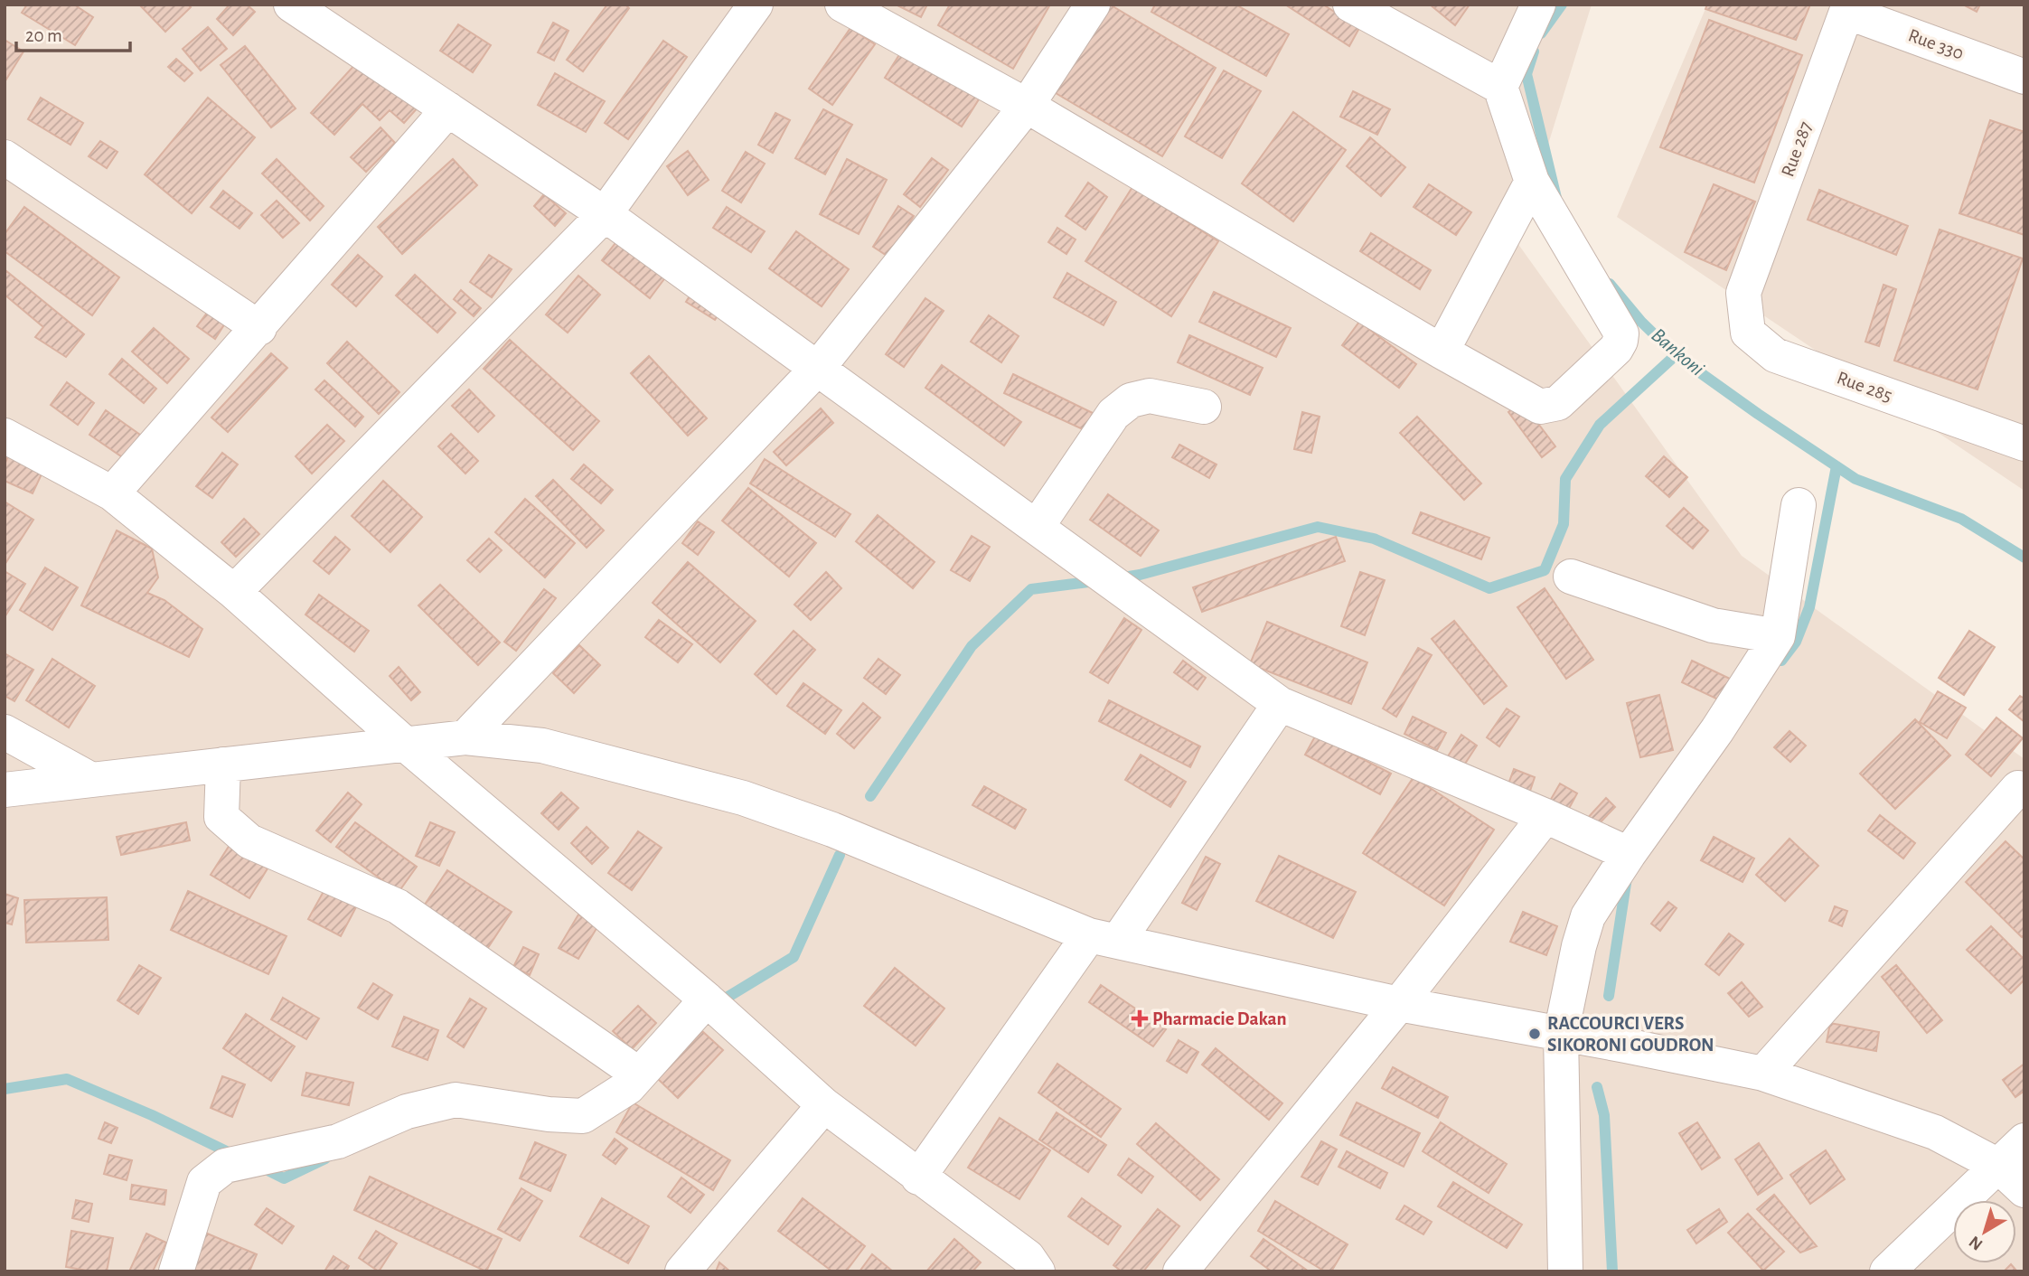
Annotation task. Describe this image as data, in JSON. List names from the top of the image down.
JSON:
{
  "streets": {
    "street": ["Rue 330", "Rue 287", "Rue 285"]
  },
  "crossings": [
    ["Rue 330", "Rue 287"],
    ["Rue 287", "Rue 285"]
  ],
  "water": ["Bankoni"],
  "places": {
    "health": ["Pharmacie Dakan"],
    "other": ["RACCOURCI VERS SIKORONI GOUDRON"]
  },
  "scale_bar": "20 m",
  "north": "bottom left"
}
